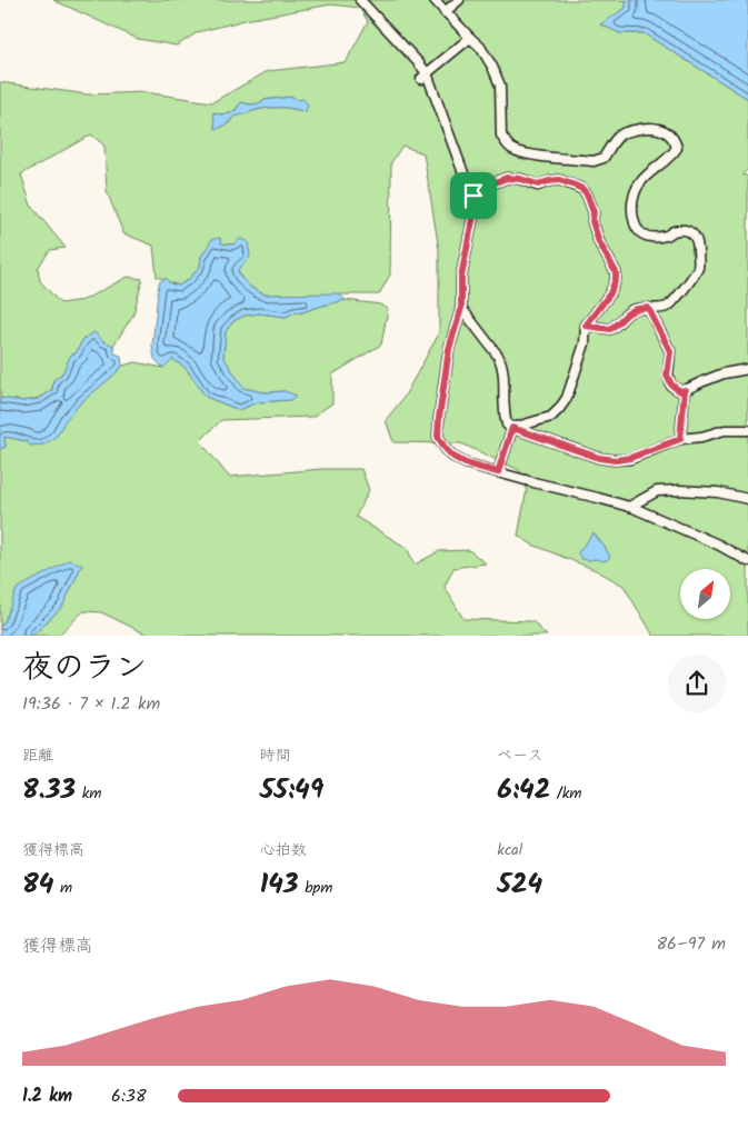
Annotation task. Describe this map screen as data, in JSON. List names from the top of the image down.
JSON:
{
  "north": "top right",
  "page": {
    "heading": ["夜のラン", "19:36 · 7 × 1.2 km"],
    "stats": [
      ["距離", "8.33 km"],
      ["時間", "55:49"],
      ["ペース", "6:42 /km"],
      ["獲得標高", "84 m"],
      ["心拍数", "143 bpm"],
      ["kcal", "524"]
    ],
    "chart": ["獲得標高", "86–97 m"],
    "list": [
      {
        "name": "1.2 km",
        "note": "6:38"
      }
    ]
  }
}
